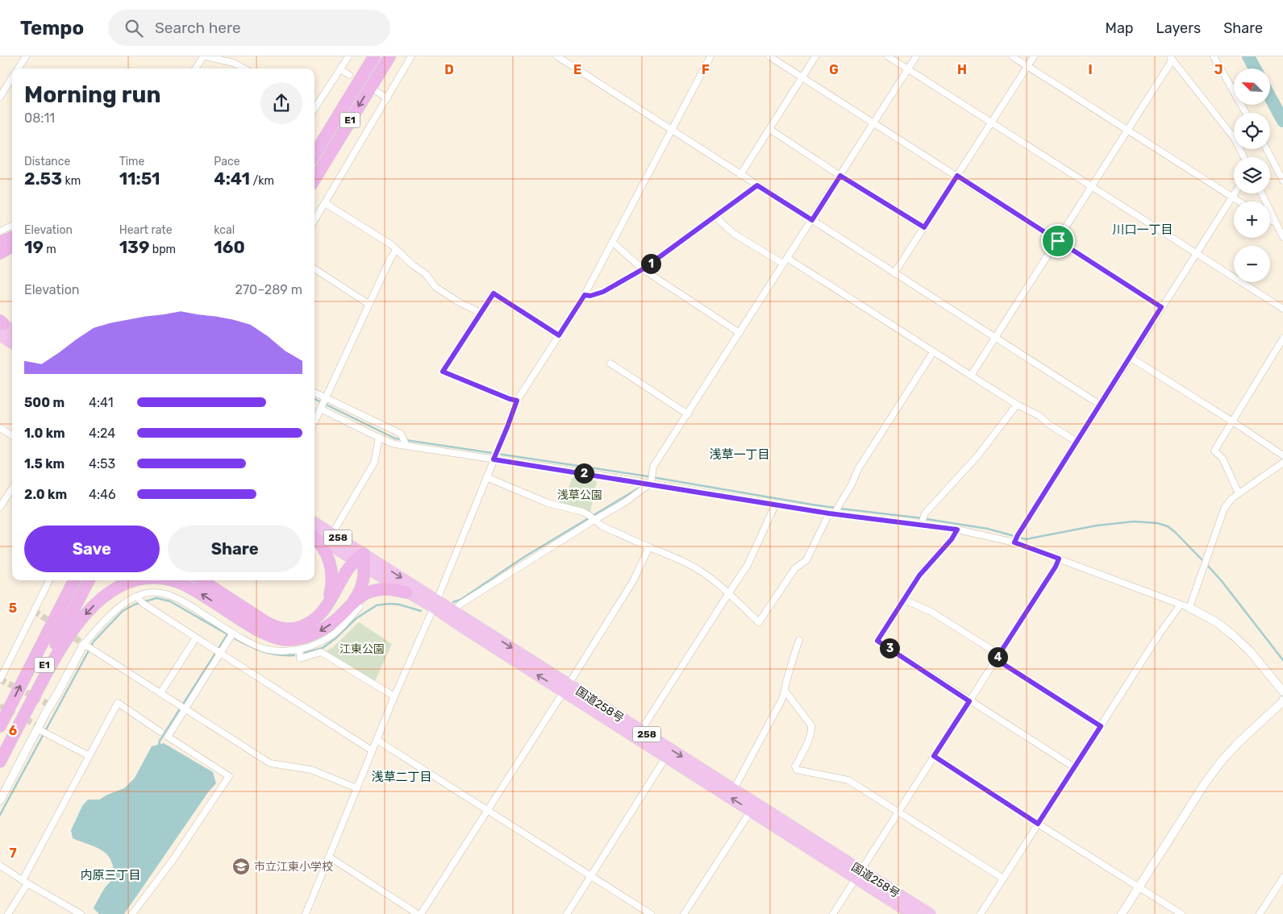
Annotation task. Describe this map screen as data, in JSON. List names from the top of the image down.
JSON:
{
  "streets": {
    "highway": ["E1", "258", "国道258号"]
  },
  "districts": [
    "川口一丁目",
    "浅草一丁目",
    "浅草二丁目",
    "内原三丁目"
  ],
  "parks": ["浅草公園", "江東公園"],
  "places": {
    "school or university": ["市立江東小学校"]
  },
  "north": "top left",
  "page": {
    "header": "Tempo",
    "search": "Search here",
    "nav": ["Map", "Layers", "Share"],
    "map_buttons": ["+", "−"],
    "heading": ["Morning run", "08:11"],
    "stats": [
      ["Distance", "2.53 km"],
      ["Time", "11:51"],
      ["Pace", "4:41 /km"],
      ["Elevation", "19 m"],
      ["Heart rate", "139 bpm"],
      ["kcal", "160"]
    ],
    "pins": [
      "1",
      "2",
      "3",
      "4"
    ],
    "chart": ["Elevation", "270–289 m"],
    "list": [
      {
        "name": "500 m",
        "note": "4:41"
      },
      {
        "name": "1.0 km",
        "note": "4:24"
      },
      {
        "name": "1.5 km",
        "note": "4:53"
      },
      {
        "name": "2.0 km",
        "note": "4:46"
      }
    ],
    "buttons": ["Save", "Share"]
  },
  "grid": {
    "columns": [
      "D",
      "E",
      "F",
      "G",
      "H",
      "I",
      "J"
    ],
    "rows": ["5", "6", "7"]
  }
}
